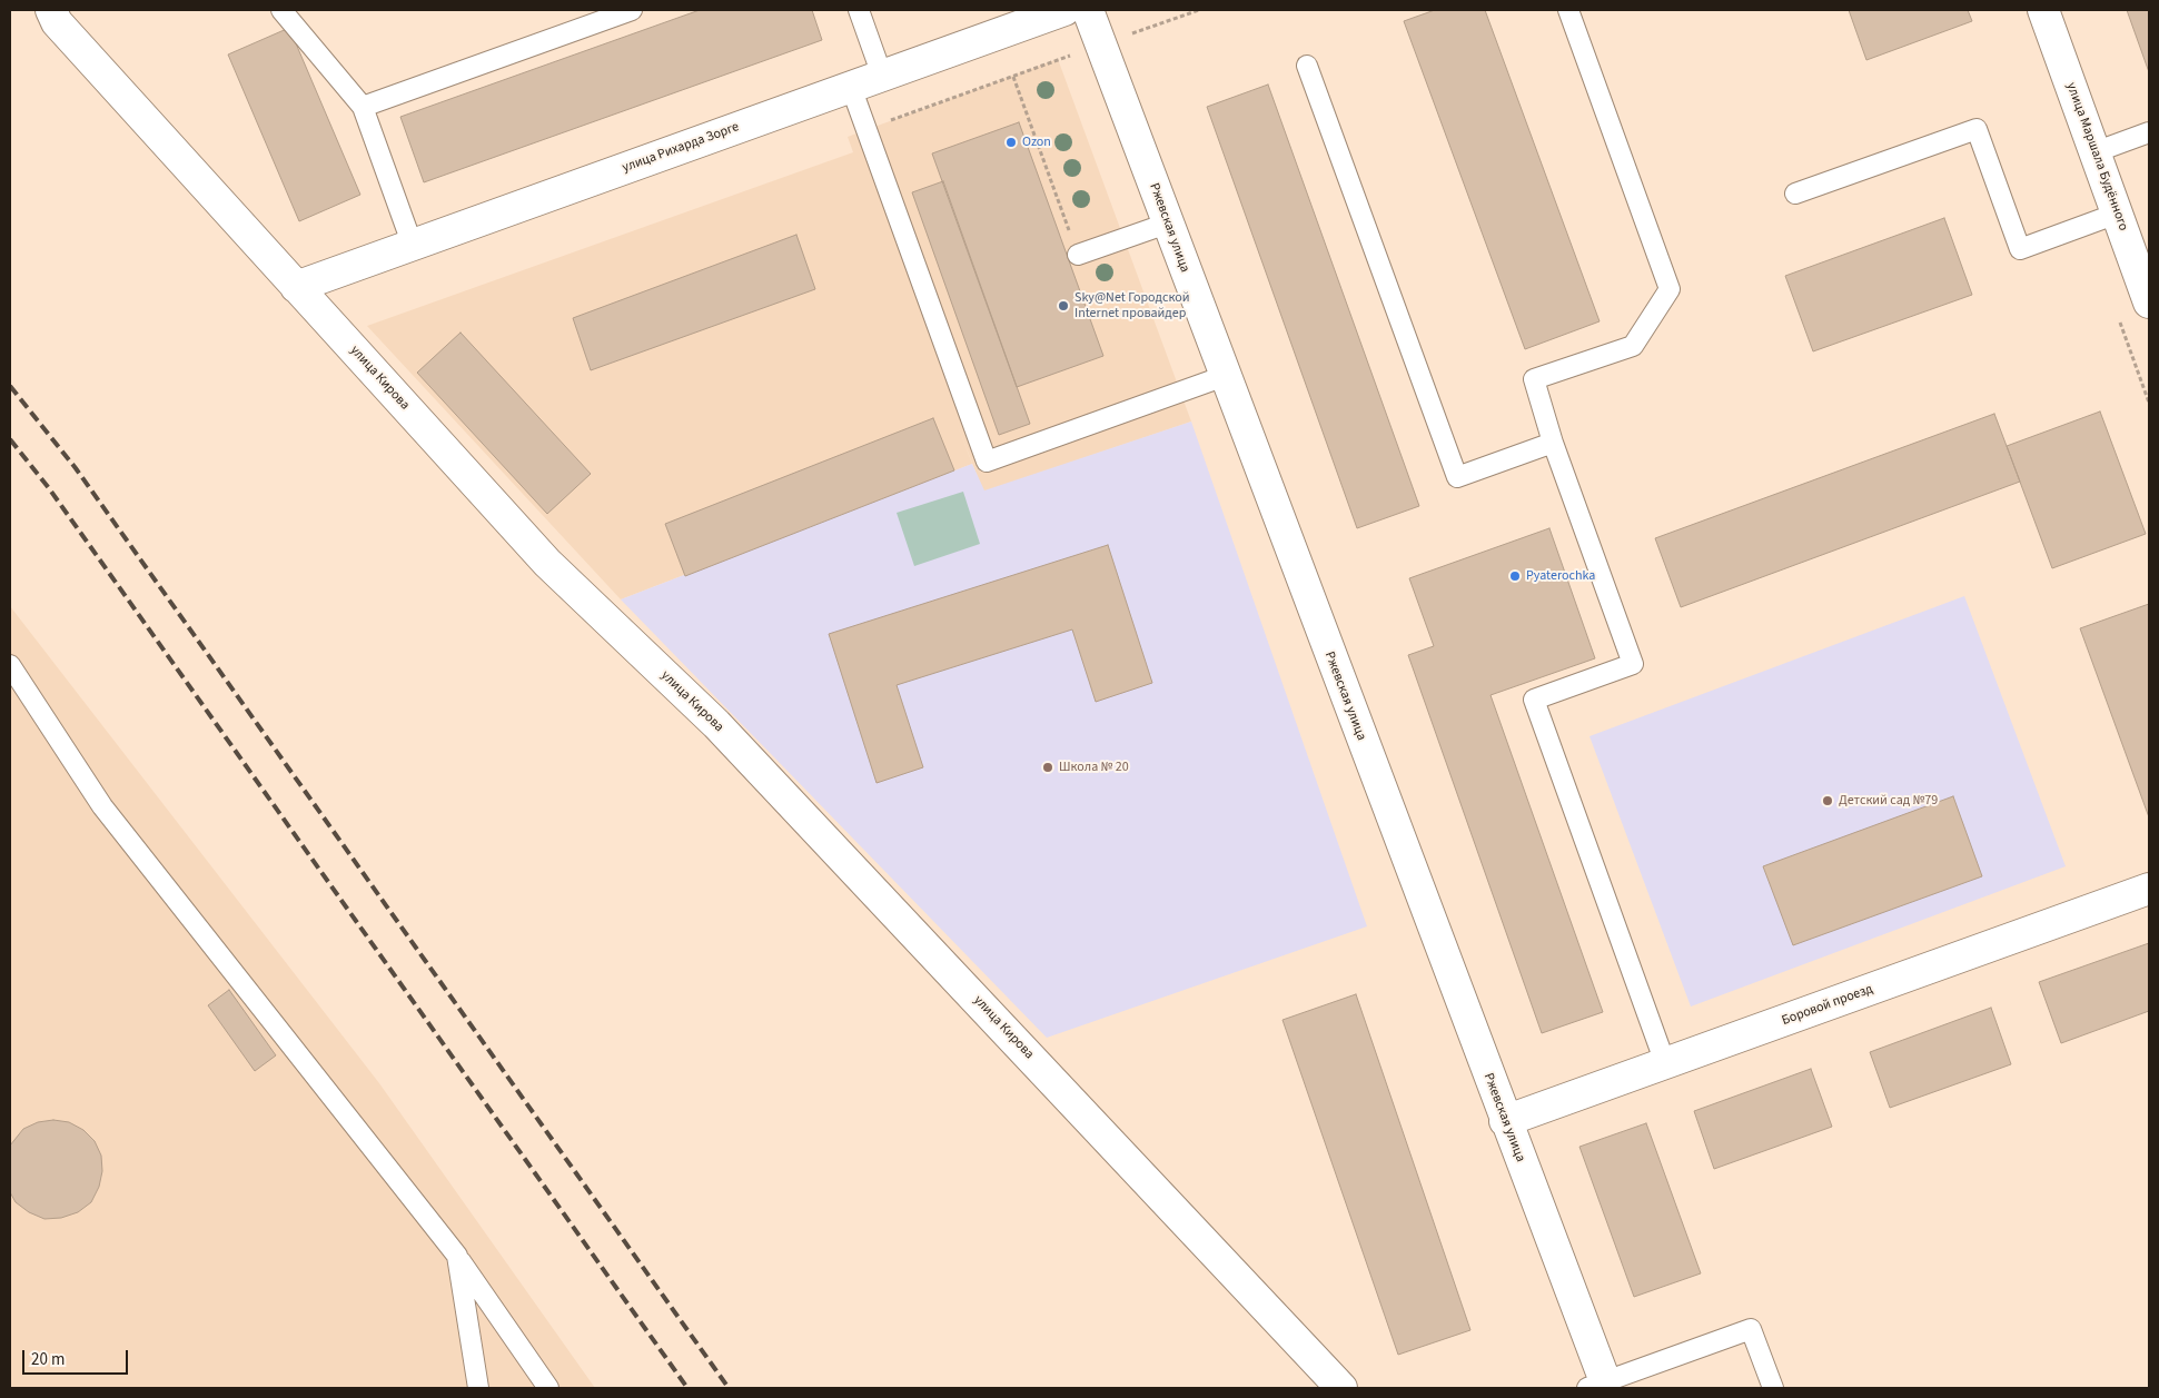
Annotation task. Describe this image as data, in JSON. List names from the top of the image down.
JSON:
{
  "streets": {
    "street": [
      "улица Рихарда Зорге",
      "улица Маршала Будённого",
      "Ржевская улица",
      "улица Кирова",
      "Боровой проезд"
    ]
  },
  "crossings": [
    ["улица Рихарда Зорге", "улица Кирова"],
    ["Ржевская улица", "Боровой проезд"]
  ],
  "places": [
    "Ozon",
    "Sky@Net Городской Internet провайдер",
    "Pyaterochka",
    "Школа № 20",
    "Детский сад №79"
  ],
  "scale_bar": "20 m"
}
